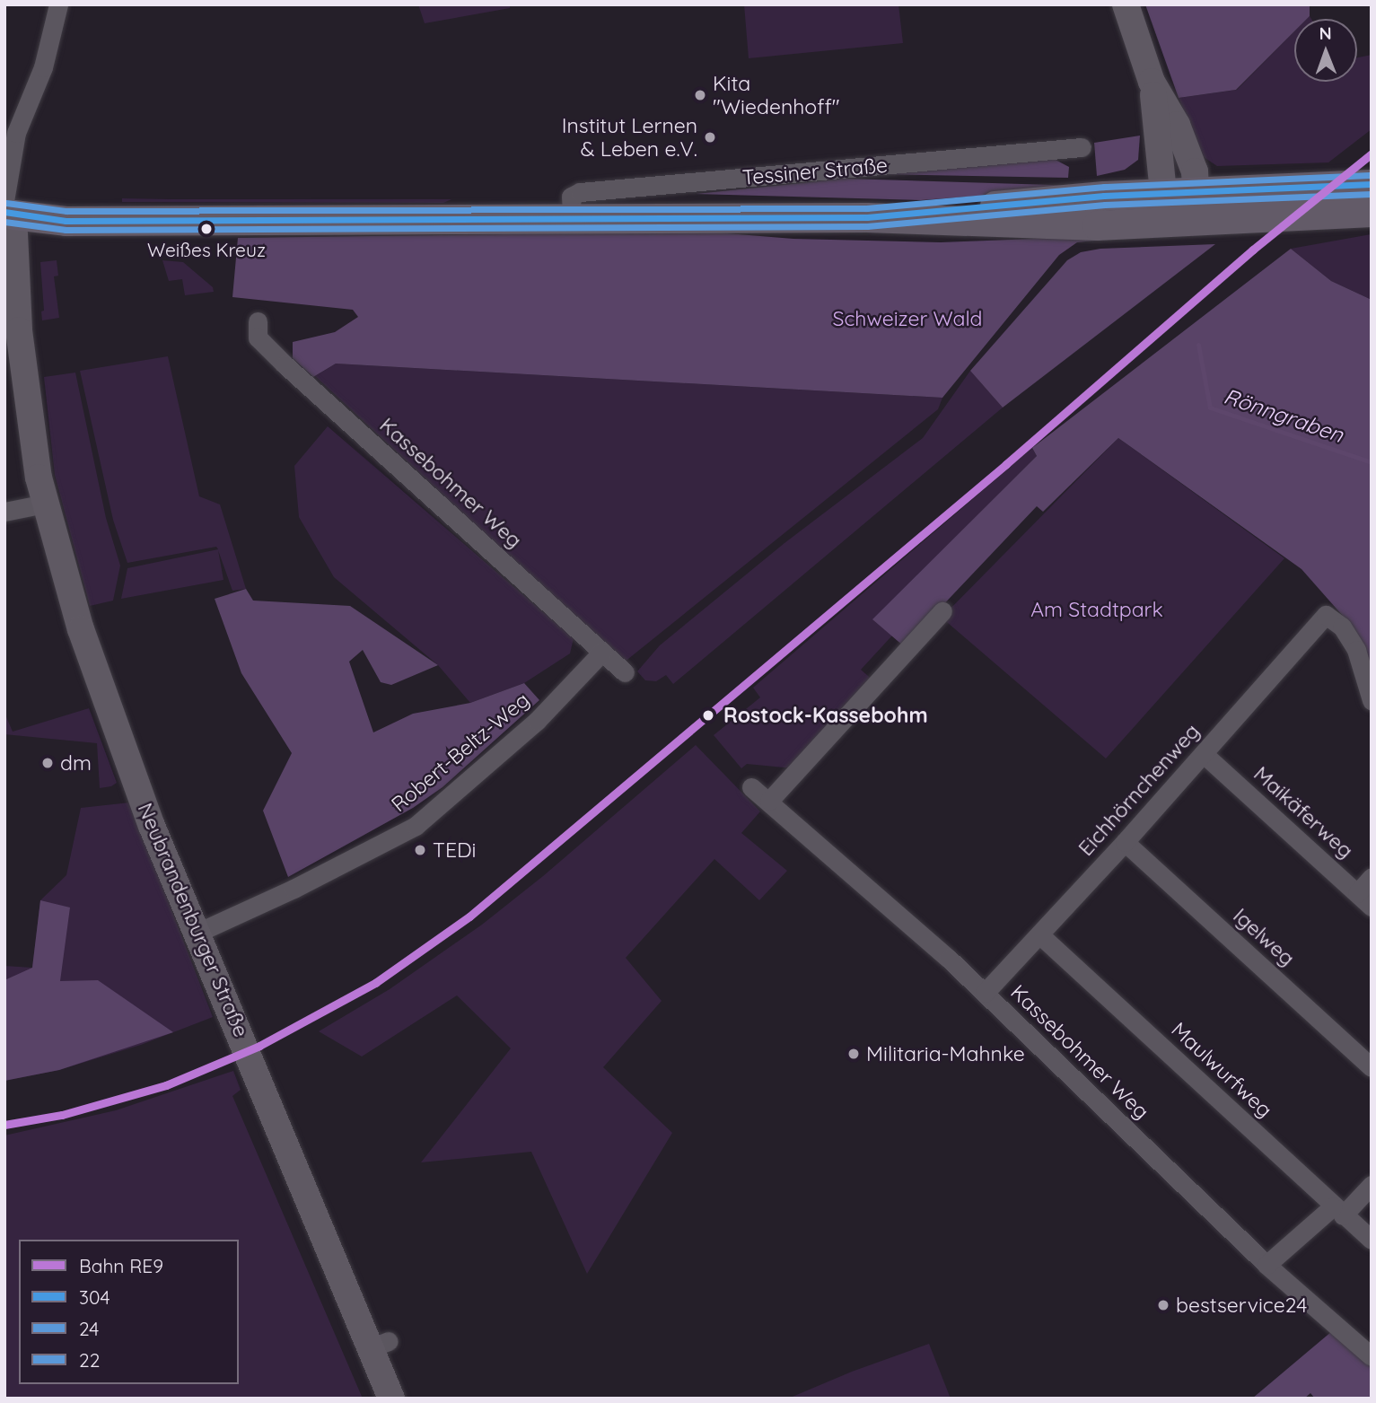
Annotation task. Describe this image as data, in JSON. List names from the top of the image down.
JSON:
{
  "streets": {
    "main road": ["Tessiner Straße", "Neubrandenburger Straße"],
    "street": [
      "Kassebohmer Weg",
      "Robert-Beltz-Weg",
      "Eichhörnchenweg",
      "Maikäferweg",
      "Igelweg",
      "Maulwurfweg"
    ]
  },
  "crossings": [
    ["Tessiner Straße", "Neubrandenburger Straße"],
    ["Kassebohmer Weg", "Robert-Beltz-Weg"],
    ["Kassebohmer Weg", "Eichhörnchenweg"],
    ["Robert-Beltz-Weg", "Neubrandenburger Straße"],
    ["Eichhörnchenweg", "Maikäferweg"],
    ["Eichhörnchenweg", "Igelweg"],
    ["Eichhörnchenweg", "Maulwurfweg"]
  ],
  "water": ["Rönngraben"],
  "parks": ["Schweizer Wald", "Am Stadtpark"],
  "places": [
    "Kita \"Wiedenhoff\"",
    "Institut Lernen & Leben e.V.",
    "Weißes Kreuz",
    "Rostock-Kassebohm",
    "dm",
    "TEDi",
    "Militaria-Mahnke",
    "bestservice24"
  ],
  "lines": [
    "rail line RE9",
    "transit line 22",
    "transit line 304",
    "transit line 24"
  ],
  "legend": [
    "Bahn RE9",
    "304",
    "24",
    "22"
  ],
  "north": "top"
}
